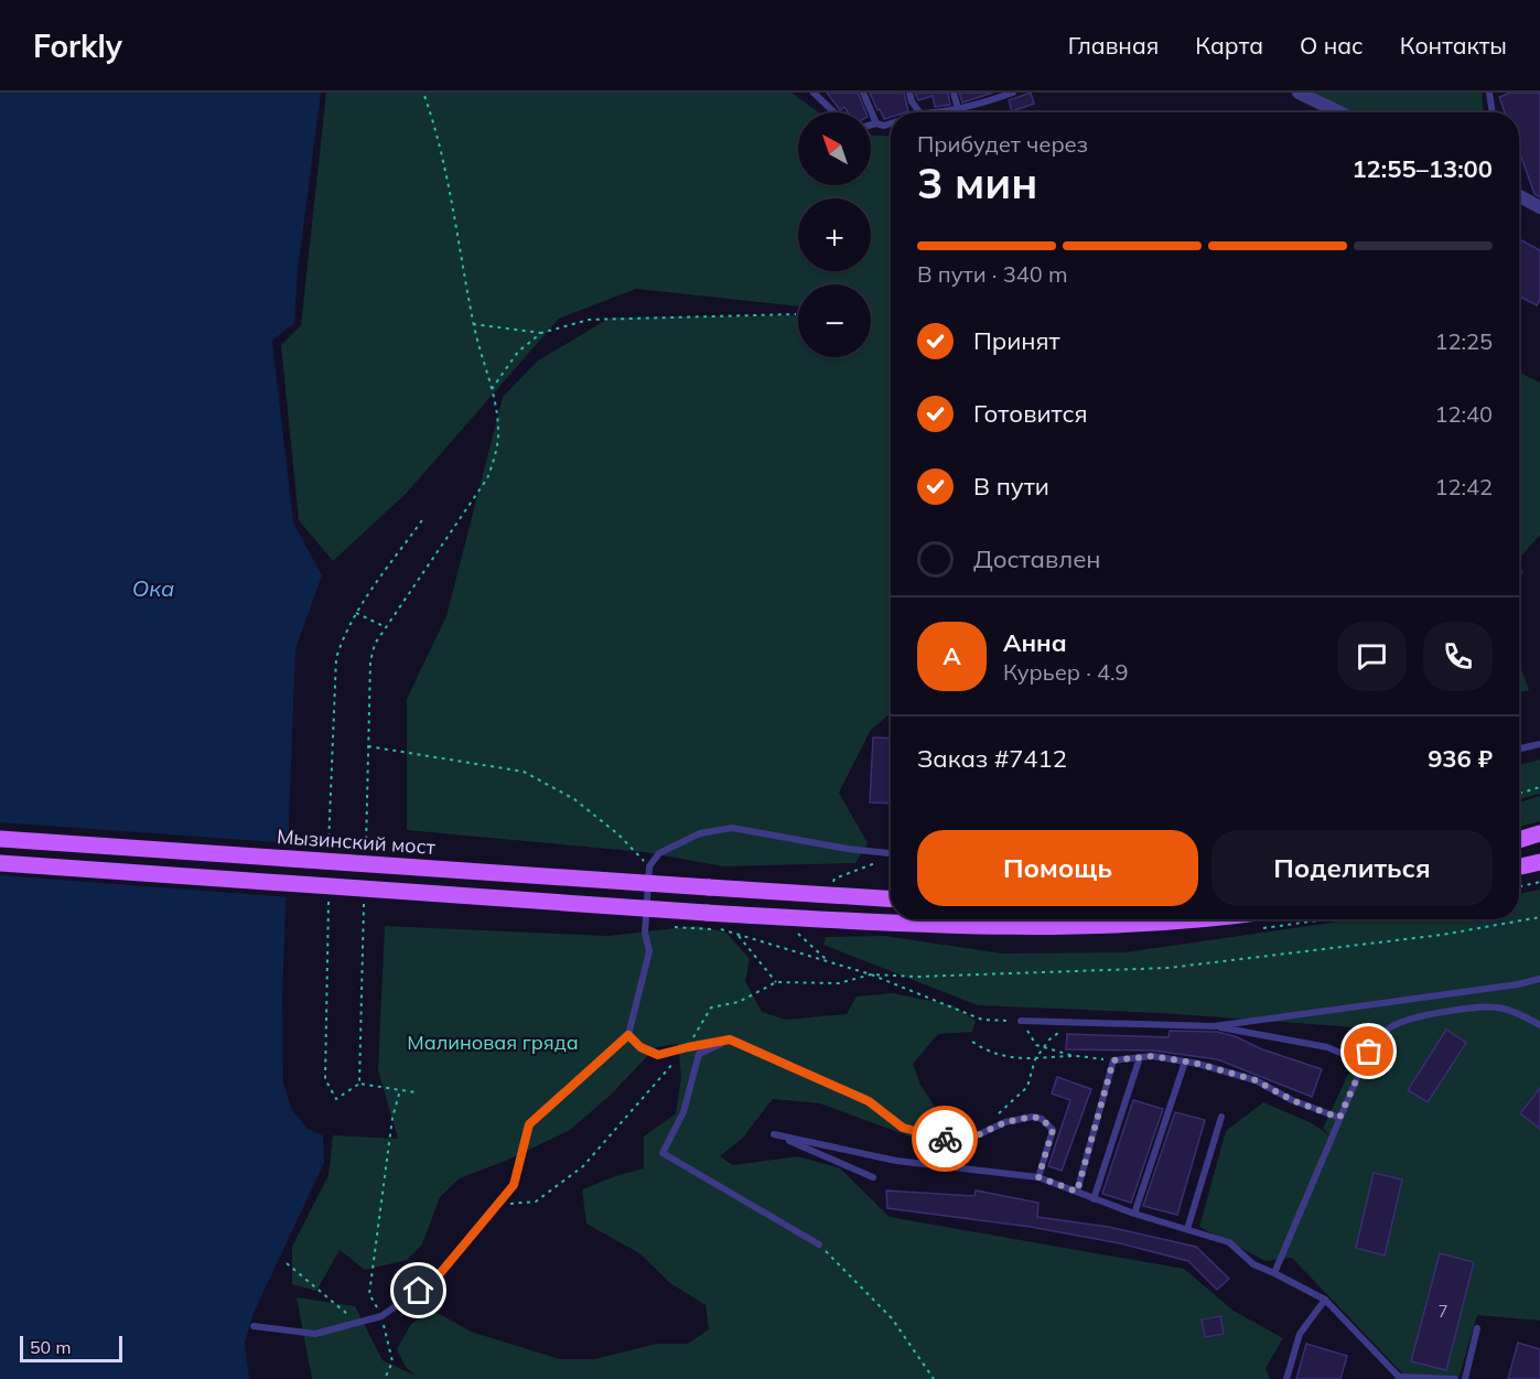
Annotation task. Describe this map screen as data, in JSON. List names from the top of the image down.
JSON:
{
  "streets": {
    "main road": ["Мызинский мост"]
  },
  "water": ["Ока"],
  "parks": ["Малиновая гряда"],
  "house_numbers": ["7"],
  "scale_bar": "50 m",
  "north": "top left",
  "page": {
    "header": "Forkly",
    "nav": [
      "Главная",
      "Карта",
      "О нас",
      "Контакты"
    ],
    "map_buttons": ["+", "−"],
    "heading": ["3 мин", "Прибудет через", "12:55–13:00"],
    "panel": [
      "Анна",
      "Курьер · 4.9",
      "Заказ #7412",
      "936 ₽"
    ],
    "bar": "В пути · 340 m",
    "list": [
      ["Принят", "12:25"],
      ["Готовится", "12:40"],
      ["В пути", "12:42"],
      "Доставлен"
    ],
    "round": "А",
    "buttons": ["Помощь", "Поделиться"],
    "scale": "50 m"
  }
}
